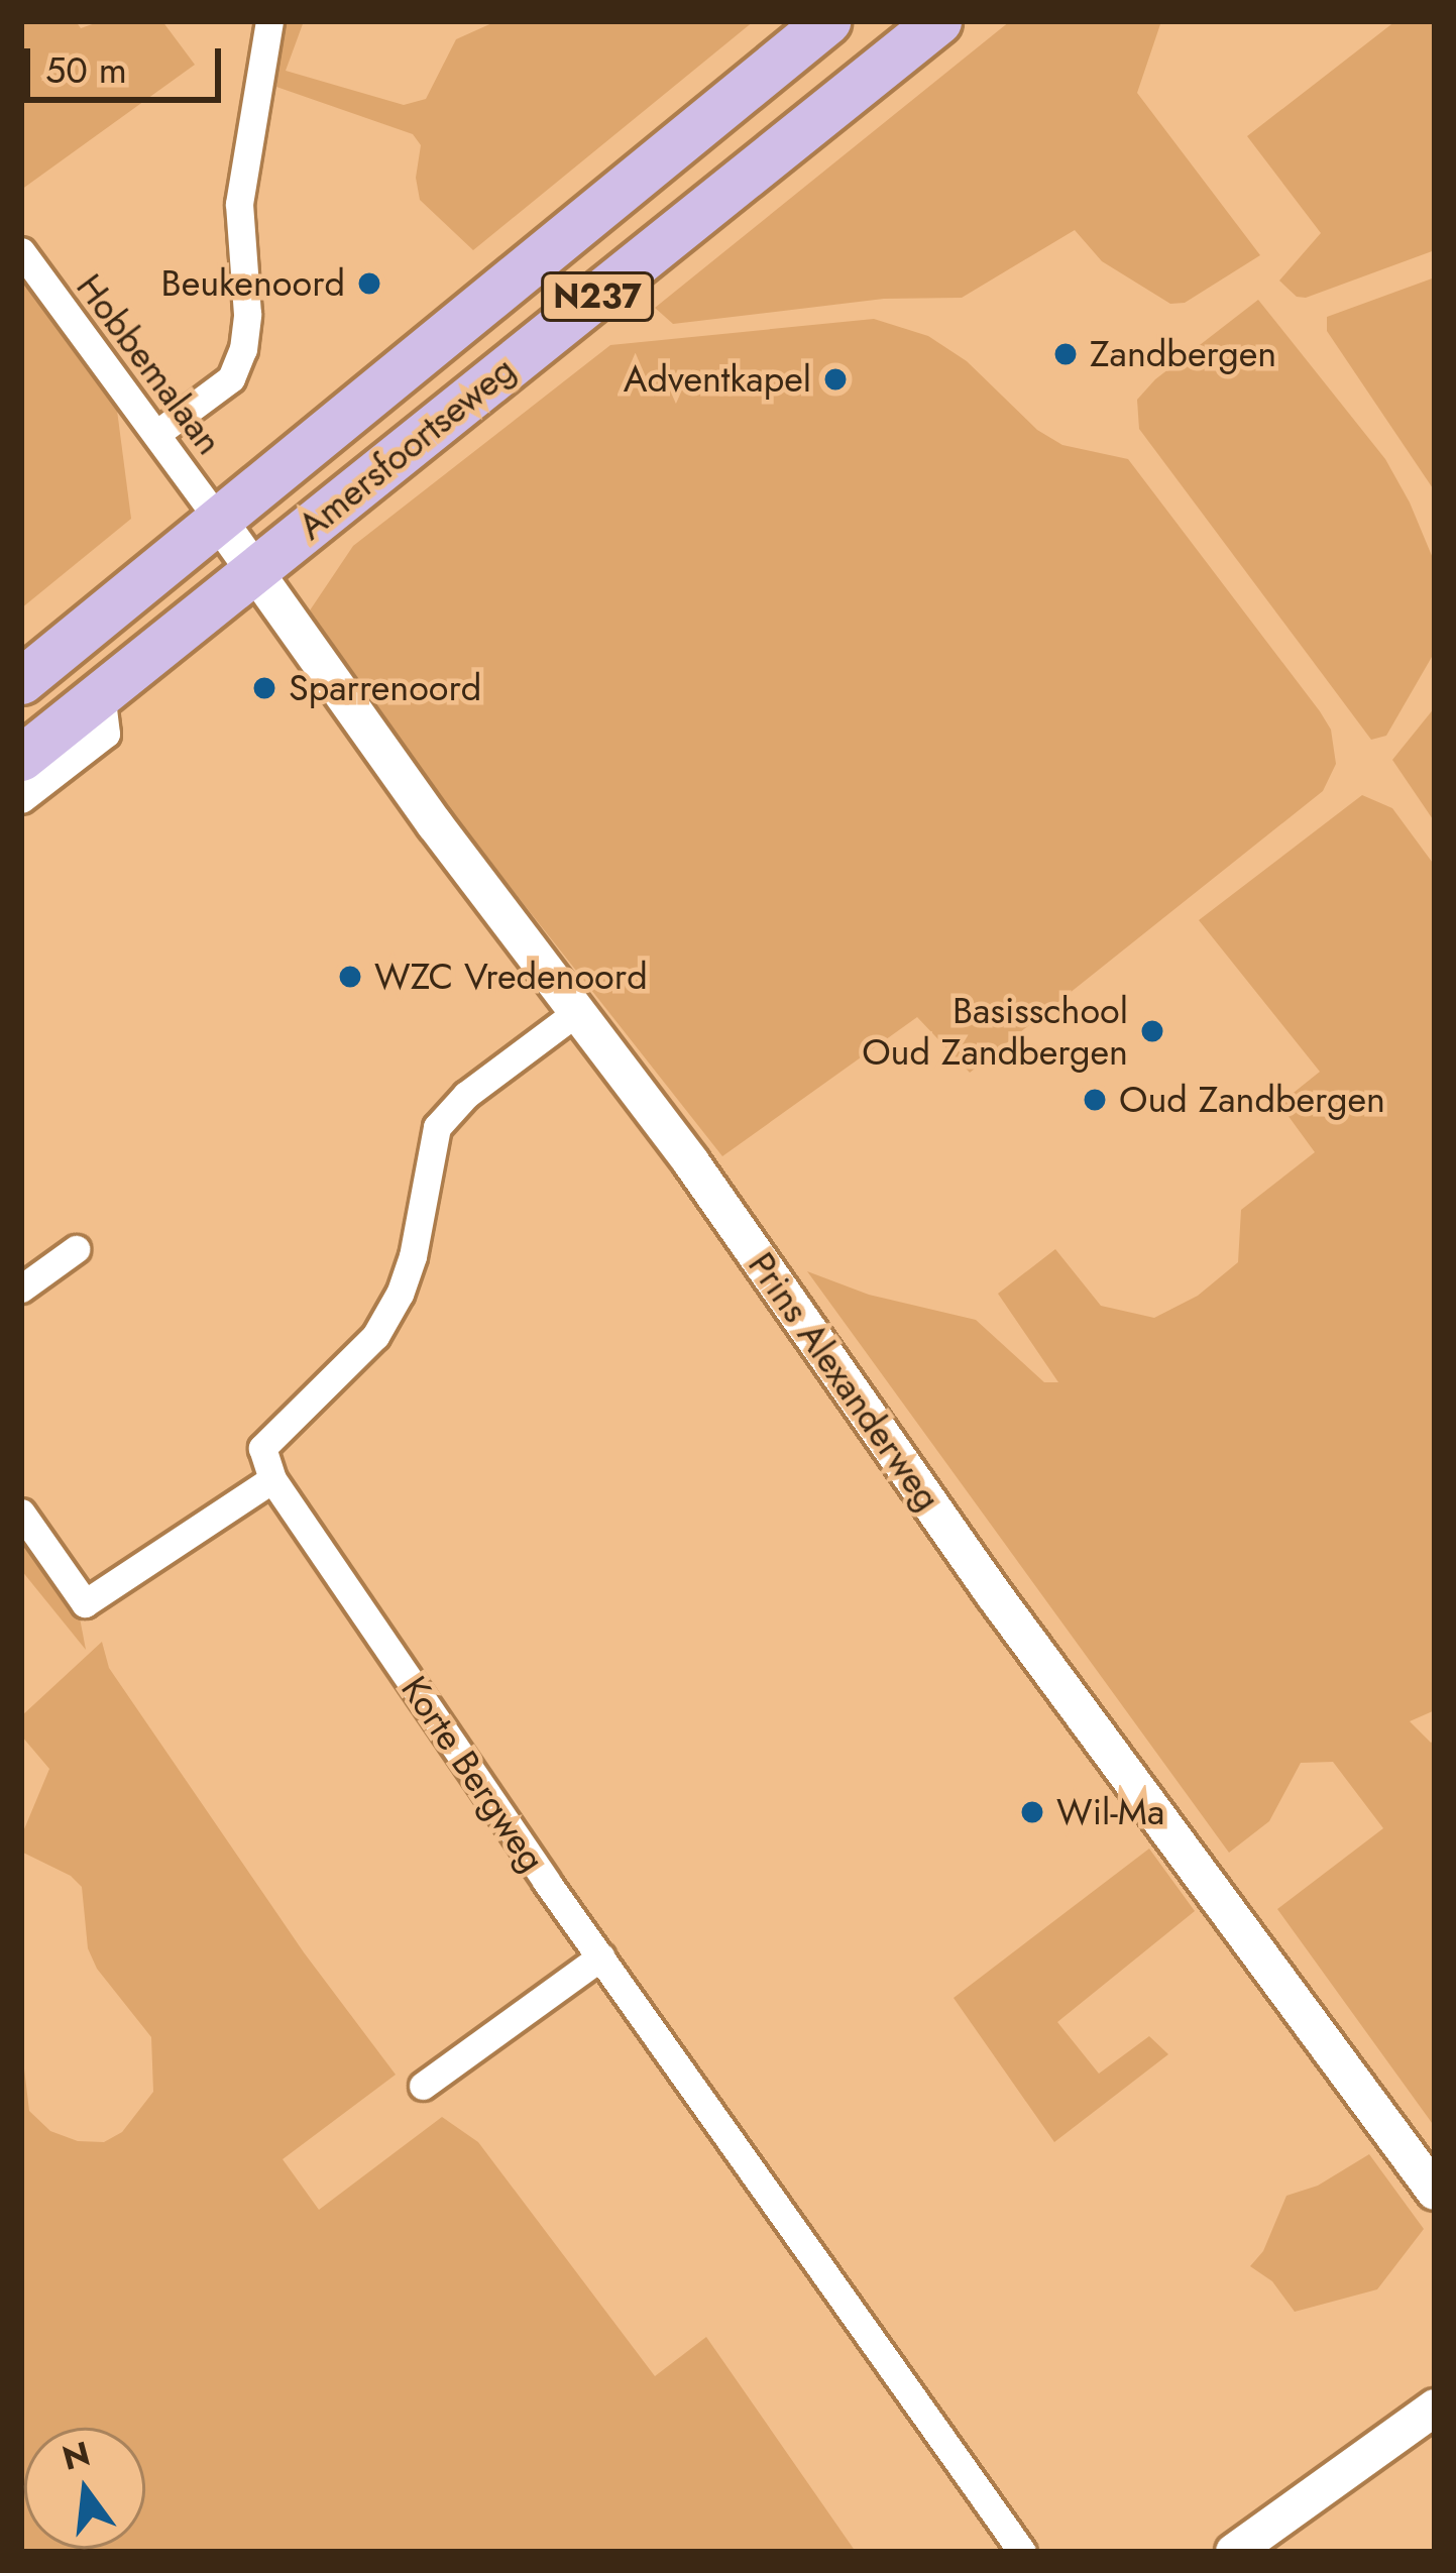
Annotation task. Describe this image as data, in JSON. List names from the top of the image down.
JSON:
{
  "streets": {
    "main road": ["N237", "Amersfoortseweg"],
    "street": ["Hobbemalaan", "Prins Alexanderweg", "Korte Bergweg"]
  },
  "crossings": [
    ["Hobbemalaan", "Amersfoortseweg"],
    ["Hobbemalaan", "Prins Alexanderweg"],
    ["Amersfoortseweg", "Prins Alexanderweg"]
  ],
  "places": [
    "Beukenoord",
    "Zandbergen",
    "Adventkapel",
    "Sparrenoord",
    "WZC Vredenoord",
    "Basisschool Oud Zandbergen",
    "Oud Zandbergen",
    "Wil-Ma"
  ],
  "scale_bar": "50 m",
  "north": "top"
}
